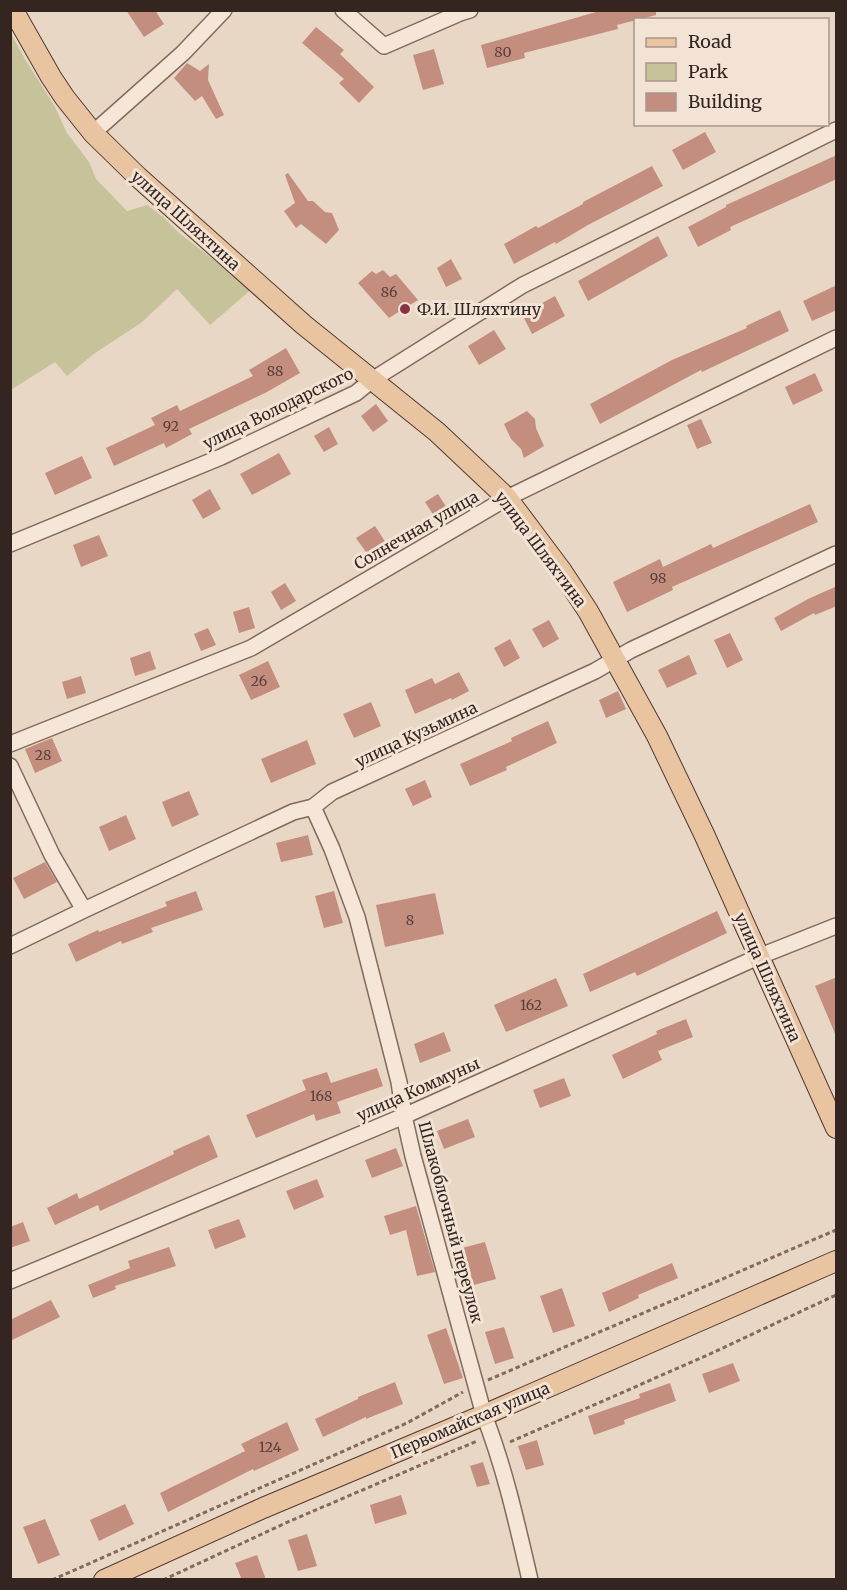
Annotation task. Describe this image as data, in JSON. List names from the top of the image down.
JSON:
{
  "streets": {
    "main road": ["улица Шляхтина", "Первомайская улица"],
    "street": [
      "улица Володарского",
      "Солнечная улица",
      "улица Кузьмина",
      "улица Коммуны",
      "Шлакоблочный переулок"
    ]
  },
  "crossings": [
    ["улица Шляхтина", "улица Володарского"],
    ["улица Шляхтина", "Солнечная улица"],
    ["улица Шляхтина", "улица Кузьмина"],
    ["улица Шляхтина", "улица Коммуны"],
    ["улица Кузьмина", "Шлакоблочный переулок"],
    ["улица Коммуны", "Шлакоблочный переулок"],
    ["Шлакоблочный переулок", "Первомайская улица"]
  ],
  "places": ["Ф.И. Шляхтину"],
  "house_numbers": [
    "80",
    "86",
    "88",
    "92",
    "98",
    "26",
    "28",
    "8",
    "162",
    "168",
    "124"
  ],
  "legend": ["Road", "Park", "Building"]
}
